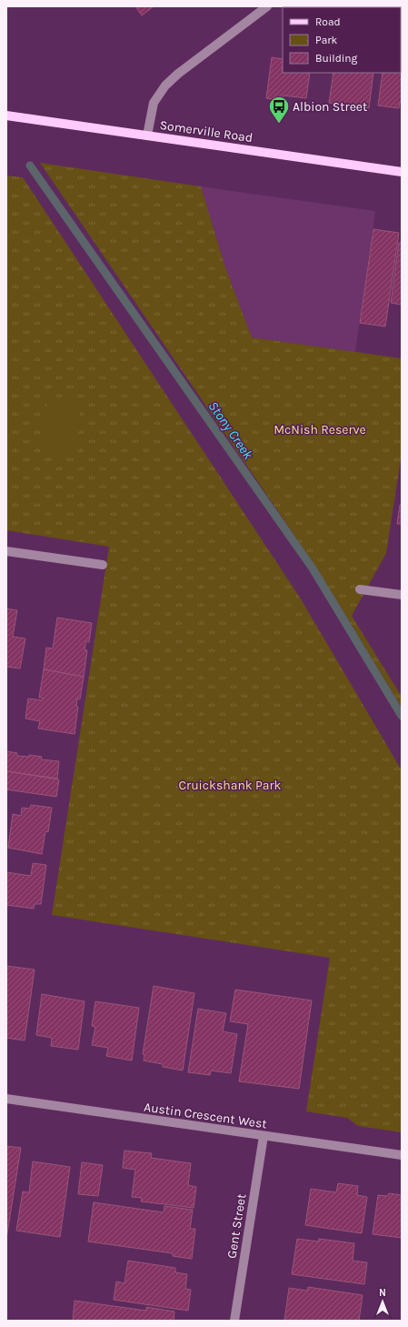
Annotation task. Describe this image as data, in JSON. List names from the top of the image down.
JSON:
{
  "streets": {
    "main road": ["Somerville Road"],
    "street": ["Austin Crescent West", "Gent Street"]
  },
  "crossings": [
    ["Austin Crescent West", "Gent Street"]
  ],
  "water": ["Stony Creek"],
  "parks": ["McNish Reserve", "Cruickshank Park"],
  "places": {
    "bus stop": ["Albion Street"]
  },
  "legend": ["Road", "Park", "Building"],
  "north": "top"
}
